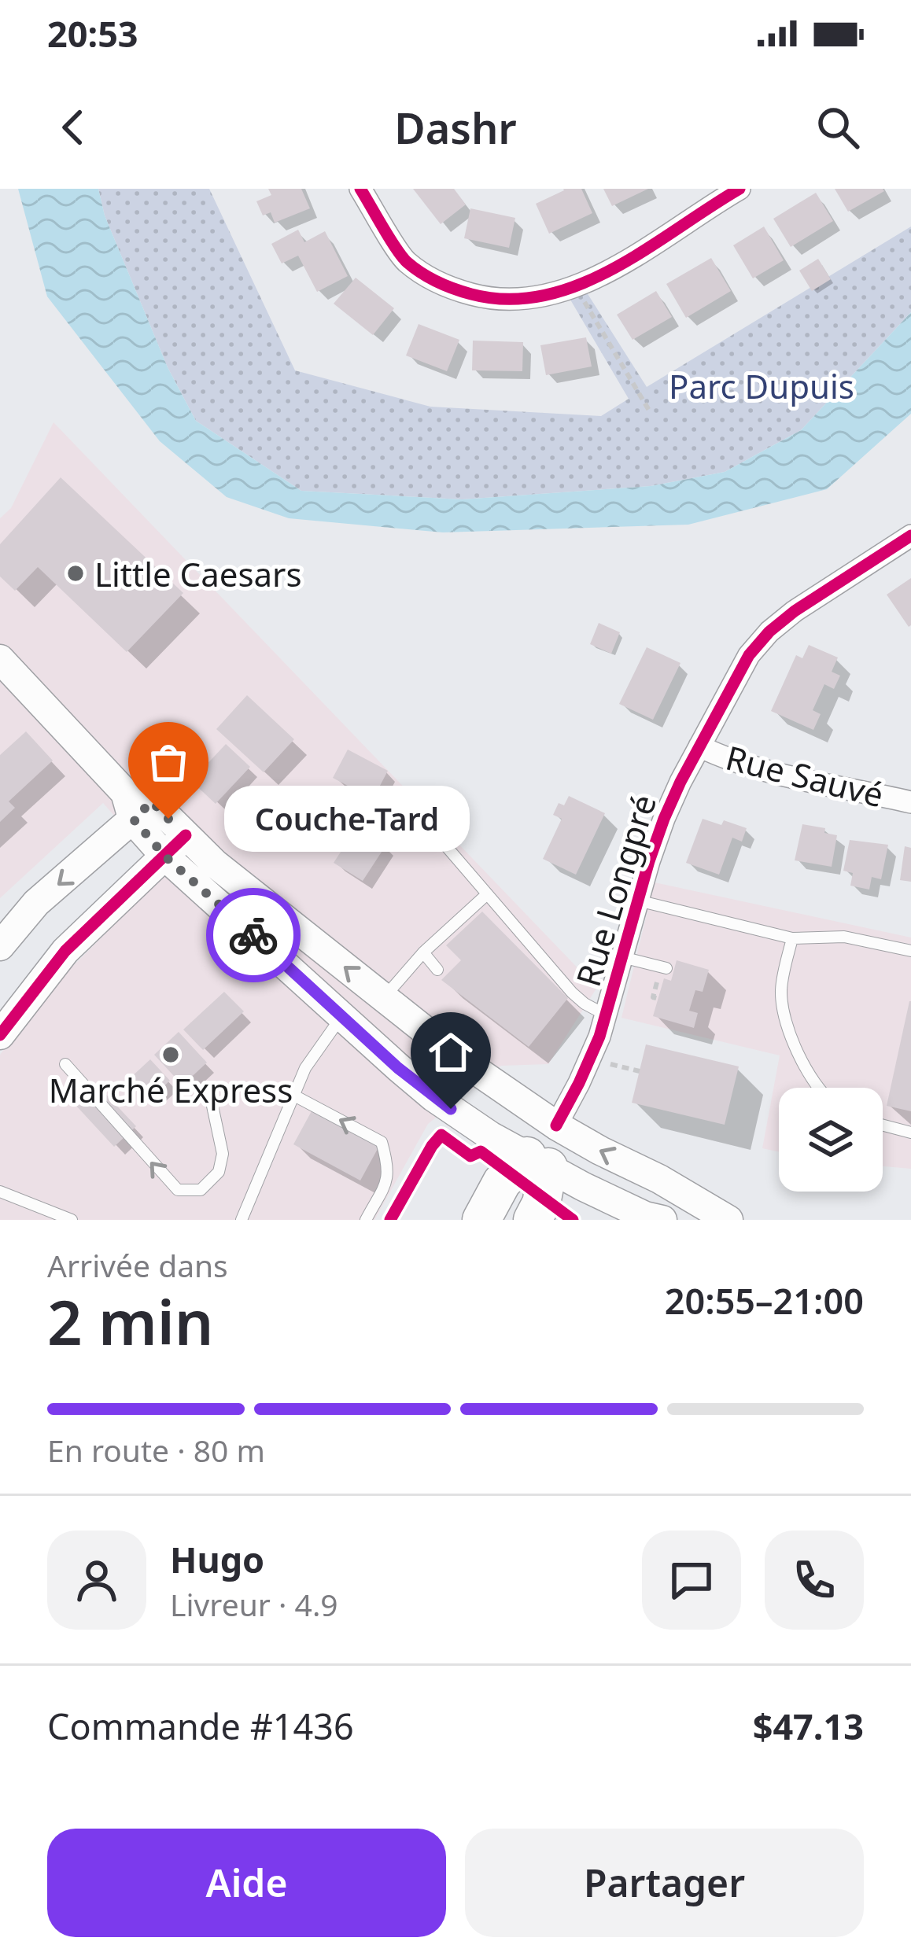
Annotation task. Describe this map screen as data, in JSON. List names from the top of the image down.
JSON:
{
  "streets": {
    "main road": ["Rue Longpré"],
    "street": ["Rue Sauvé"]
  },
  "crossings": [
    ["Rue Sauvé", "Rue Longpré"]
  ],
  "parks": ["Parc Dupuis"],
  "places": ["Little Caesars", "Couche-Tard", "Marché Express"],
  "page": {
    "status": "20:53",
    "header": "Dashr",
    "bubble": "Couche-Tard",
    "heading": ["2 min", "Arrivée dans", "20:55–21:00"],
    "panel": [
      "Hugo",
      "Livreur · 4.9",
      "Commande #1436",
      "$47.13"
    ],
    "bar": "En route · 80 m",
    "buttons": ["Aide", "Partager"]
  }
}
